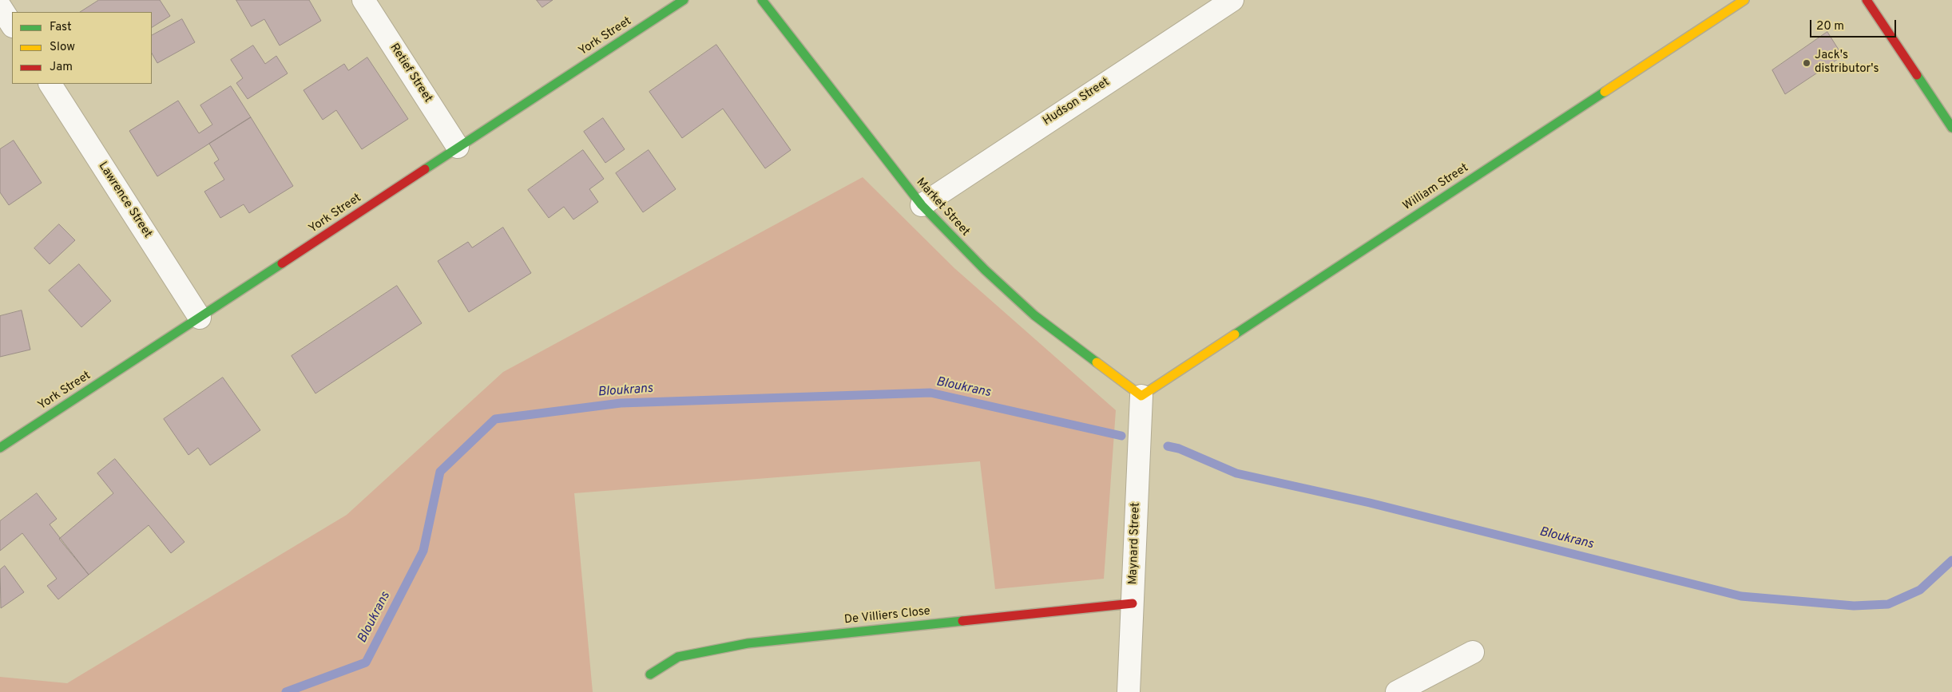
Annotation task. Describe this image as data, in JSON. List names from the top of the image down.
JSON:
{
  "streets": {
    "street": [
      "York Street",
      "Retief Street",
      "Hudson Street",
      "William Street",
      "Lawrence Street",
      "Market Street",
      "Maynard Street",
      "De Villiers Close"
    ]
  },
  "crossings": [
    ["York Street", "Retief Street"],
    ["York Street", "Lawrence Street"],
    ["Hudson Street", "Market Street"],
    ["William Street", "Market Street"],
    ["William Street", "Maynard Street"],
    ["Market Street", "Maynard Street"],
    ["Maynard Street", "De Villiers Close"]
  ],
  "water": ["Bloukrans"],
  "places": ["Jack's distributor's"],
  "legend": ["Fast", "Slow", "Jam"],
  "scale_bar": "20 m"
}
